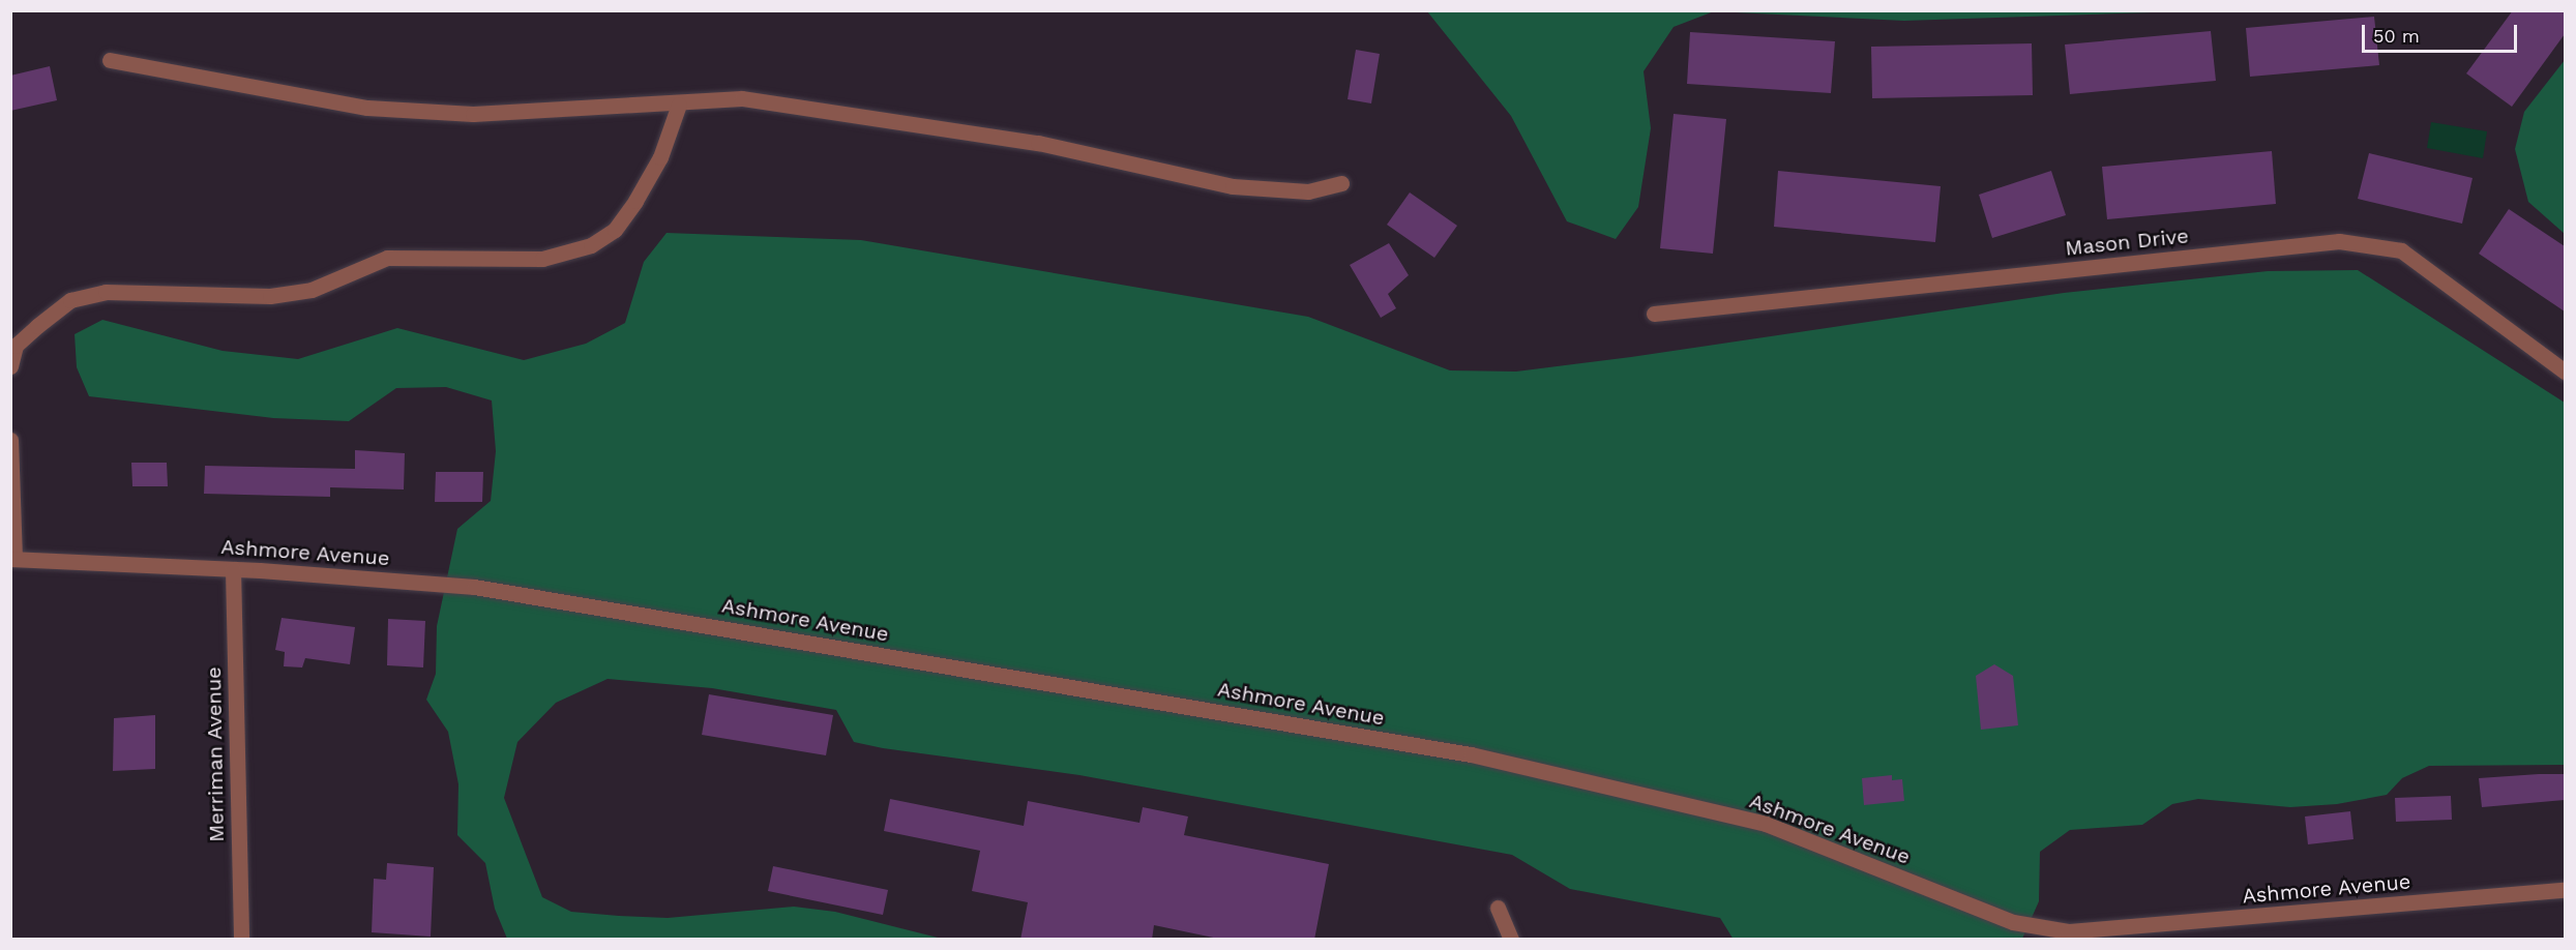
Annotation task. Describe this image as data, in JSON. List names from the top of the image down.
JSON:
{
  "streets": {
    "street": ["Mason Drive", "Ashmore Avenue", "Merriman Avenue"]
  },
  "crossings": [
    ["Ashmore Avenue", "Merriman Avenue"]
  ],
  "scale_bar": "50 m"
}
